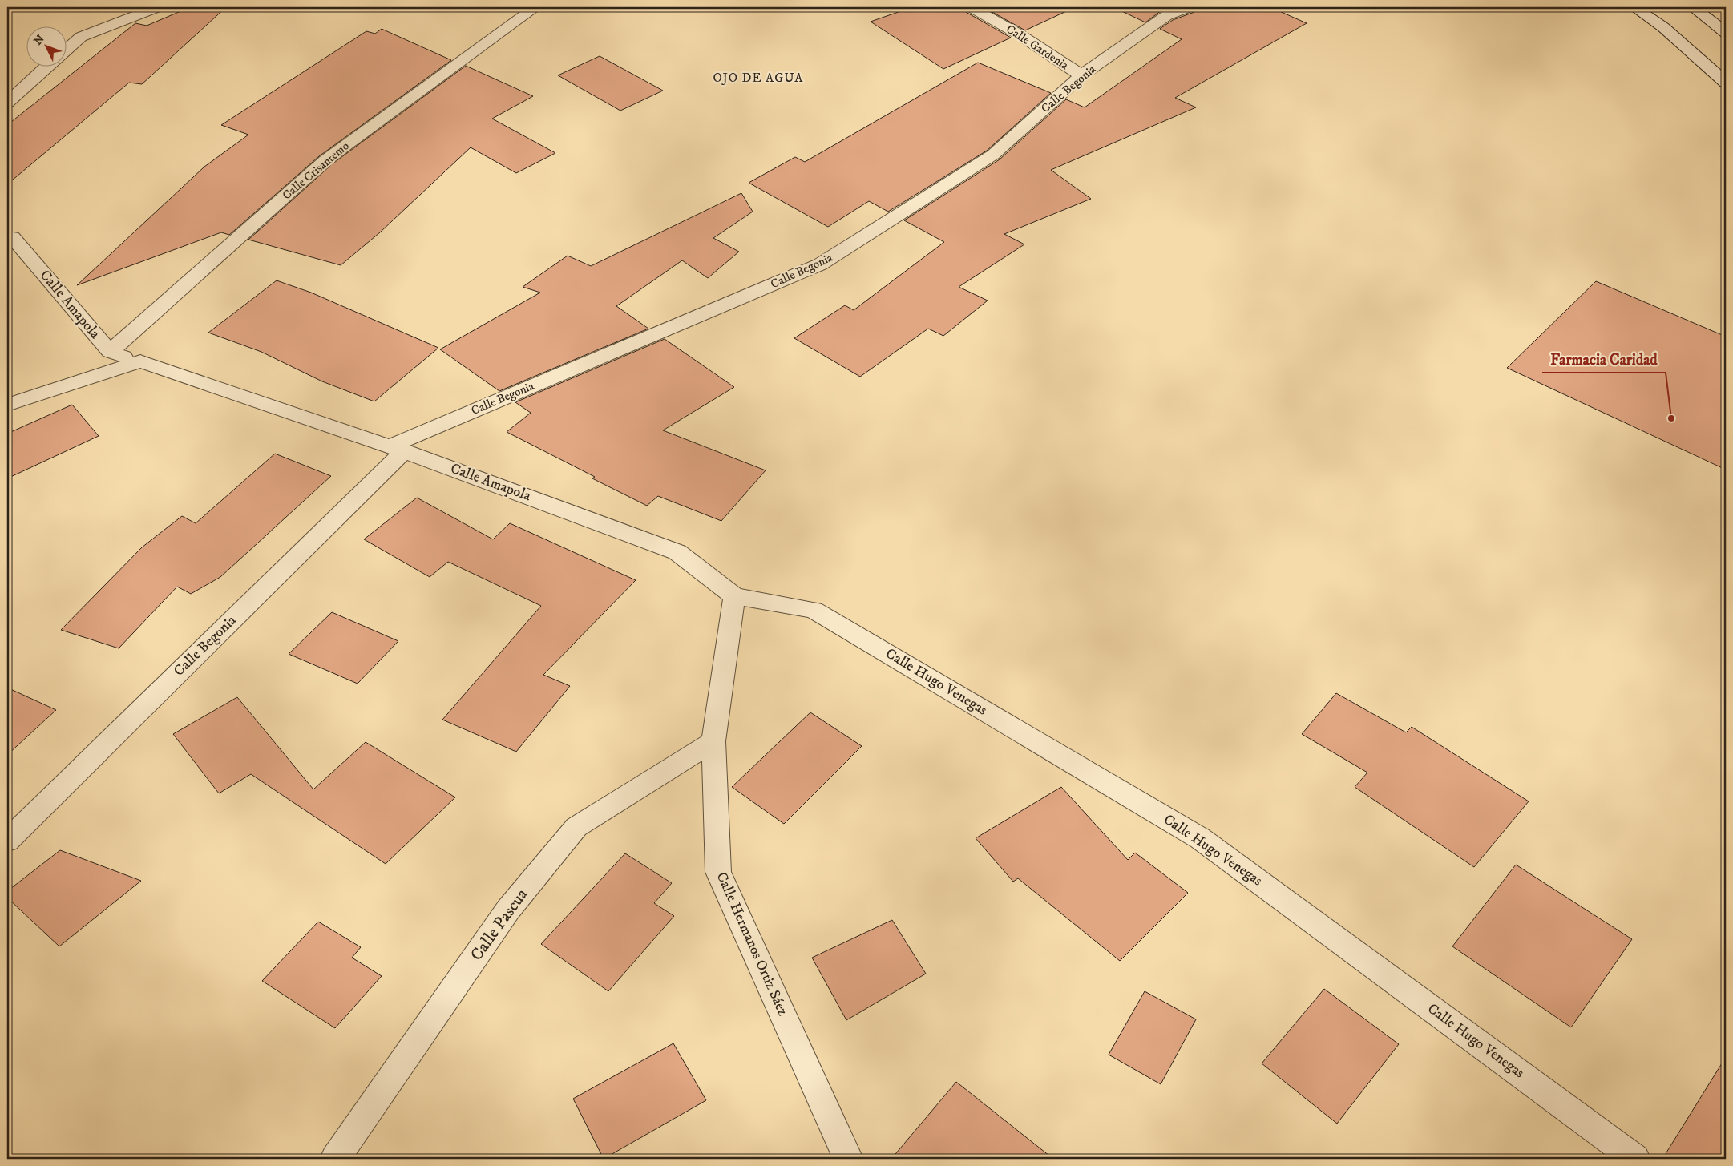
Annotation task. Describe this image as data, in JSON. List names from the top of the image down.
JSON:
{
  "streets": {
    "street": [
      "Calle Gardenia",
      "Calle Begonia",
      "Calle Crisantemo",
      "Calle Amapola",
      "Calle Hugo Venegas",
      "Calle Pascua",
      "Calle Hermanos Ortiz Sáez"
    ]
  },
  "crossings": [
    ["Calle Gardenia", "Calle Begonia"],
    ["Calle Begonia", "Calle Amapola"],
    ["Calle Crisantemo", "Calle Amapola"],
    ["Calle Amapola", "Calle Hugo Venegas"],
    ["Calle Amapola", "Calle Hermanos Ortiz Sáez"],
    ["Calle Hugo Venegas", "Calle Hermanos Ortiz Sáez"],
    ["Calle Pascua", "Calle Hermanos Ortiz Sáez"]
  ],
  "districts": ["OJO DE AGUA"],
  "places": ["Farmacia Caridad"],
  "north": "top left"
}
